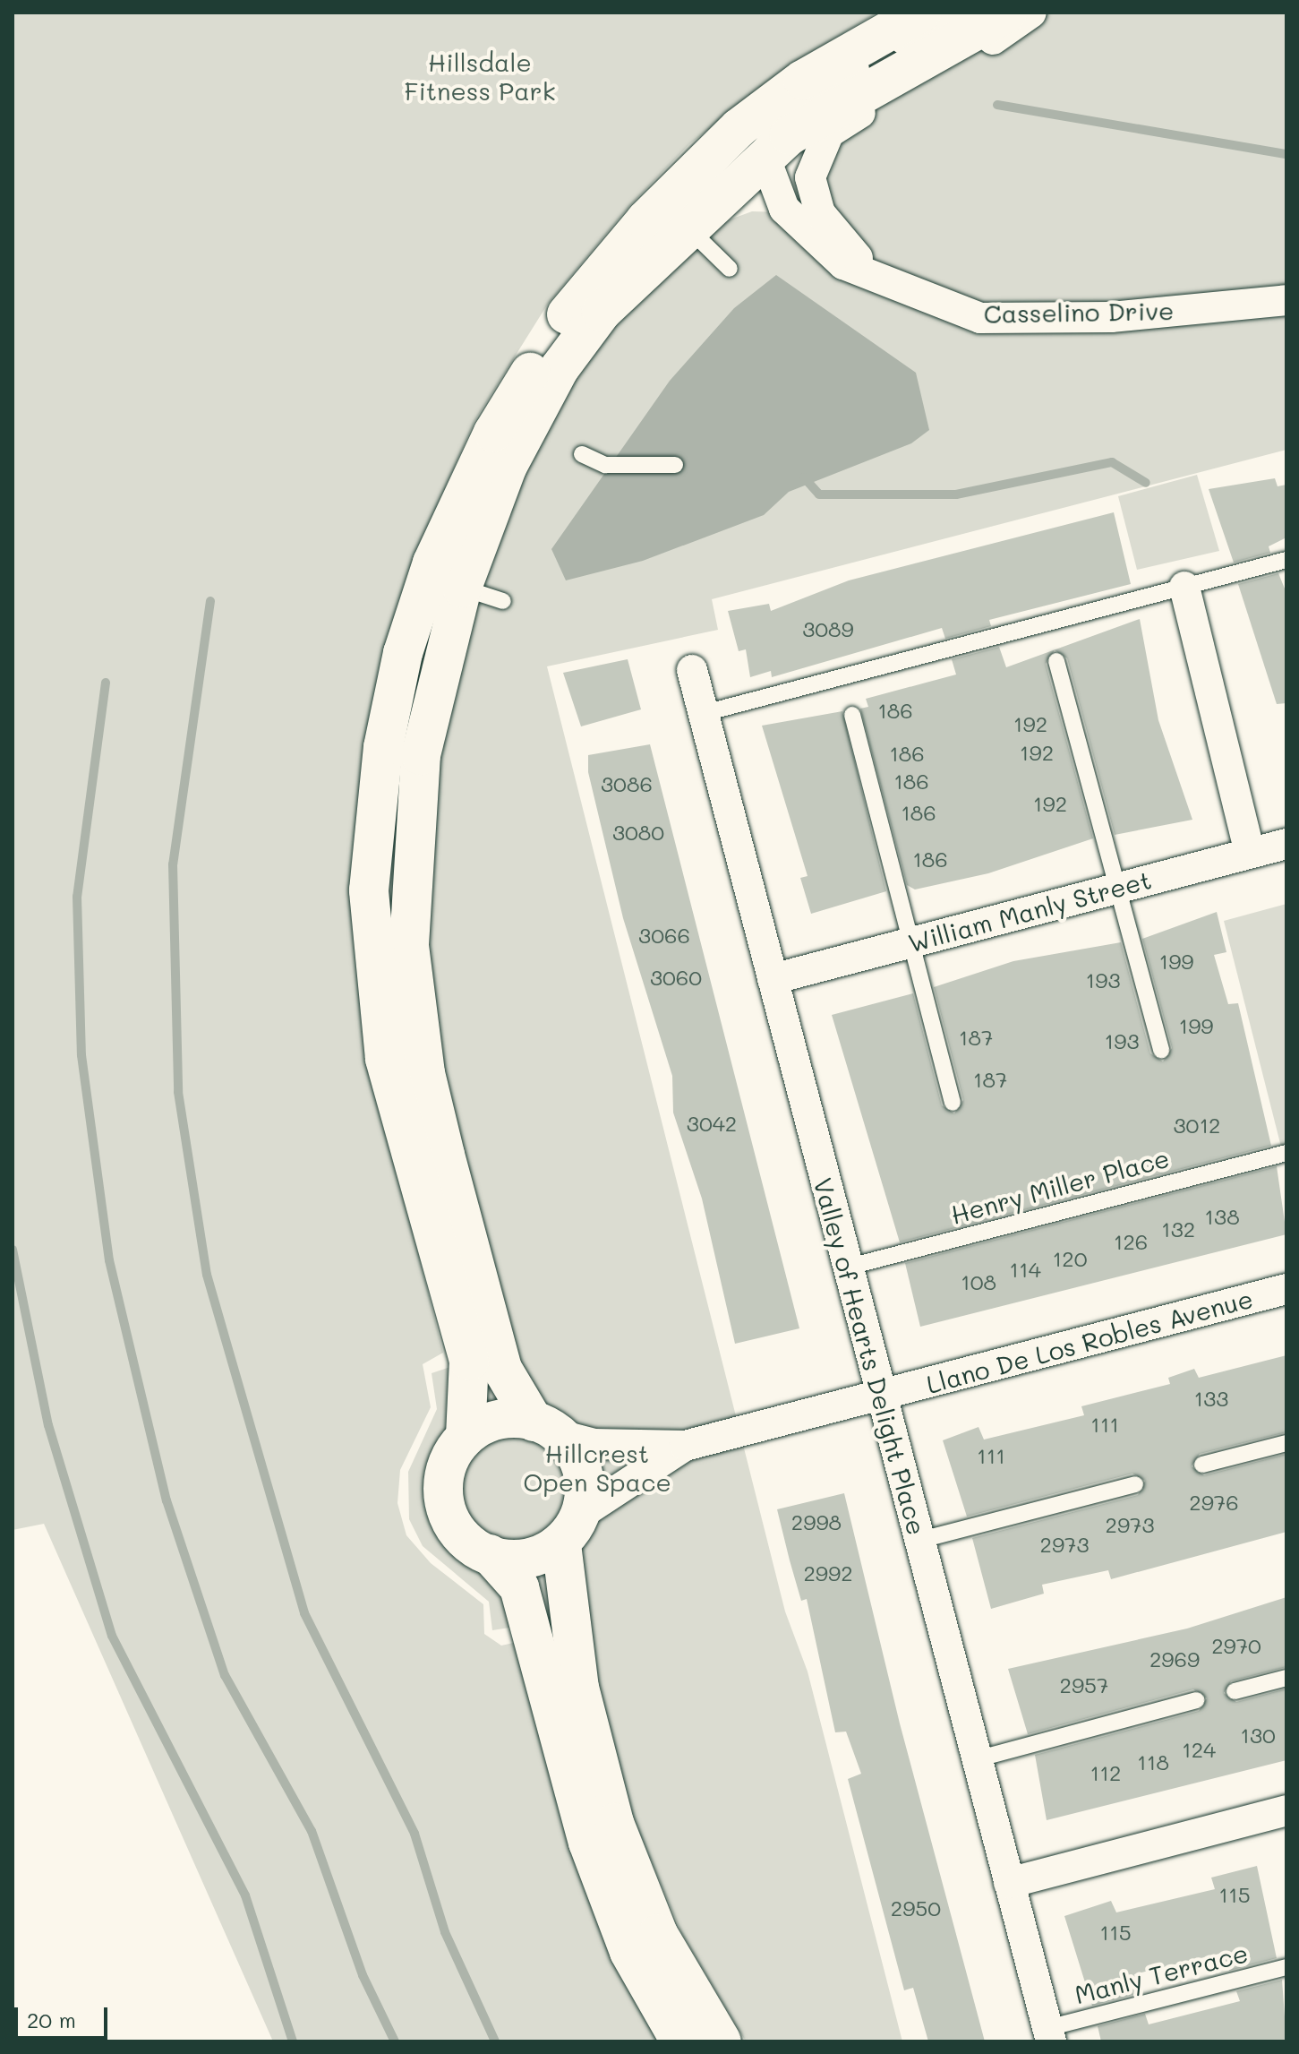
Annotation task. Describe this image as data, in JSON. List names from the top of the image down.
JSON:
{
  "streets": {
    "street": [
      "Casselino Drive",
      "William Manly Street",
      "Llano De Los Robles Avenue",
      "Valley of Hearts Delight Place"
    ],
    "lane": ["Henry Miller Place", "Manly Terrace"]
  },
  "crossings": [
    ["William Manly Street", "Valley of Hearts Delight Place"],
    ["Henry Miller Place", "Valley of Hearts Delight Place"],
    ["Llano De Los Robles Avenue", "Valley of Hearts Delight Place"],
    ["Valley of Hearts Delight Place", "Manly Terrace"]
  ],
  "parks": ["Hillsdale Fitness Park", "Hillcrest Open Space"],
  "house_numbers": [
    "3089",
    "186",
    "192",
    "192",
    "186",
    "186",
    "3086",
    "192",
    "186",
    "3080",
    "186",
    "3066",
    "199",
    "3060",
    "193",
    "199",
    "187",
    "193",
    "187",
    "3042",
    "3012",
    "138",
    "132",
    "126",
    "120",
    "114",
    "108",
    "133",
    "111",
    "111",
    "2976",
    "2998",
    "2973",
    "2973",
    "2992",
    "2970",
    "2969",
    "2957",
    "130",
    "124",
    "118",
    "112",
    "115",
    "2950",
    "115"
  ],
  "scale_bar": "20 m"
}
